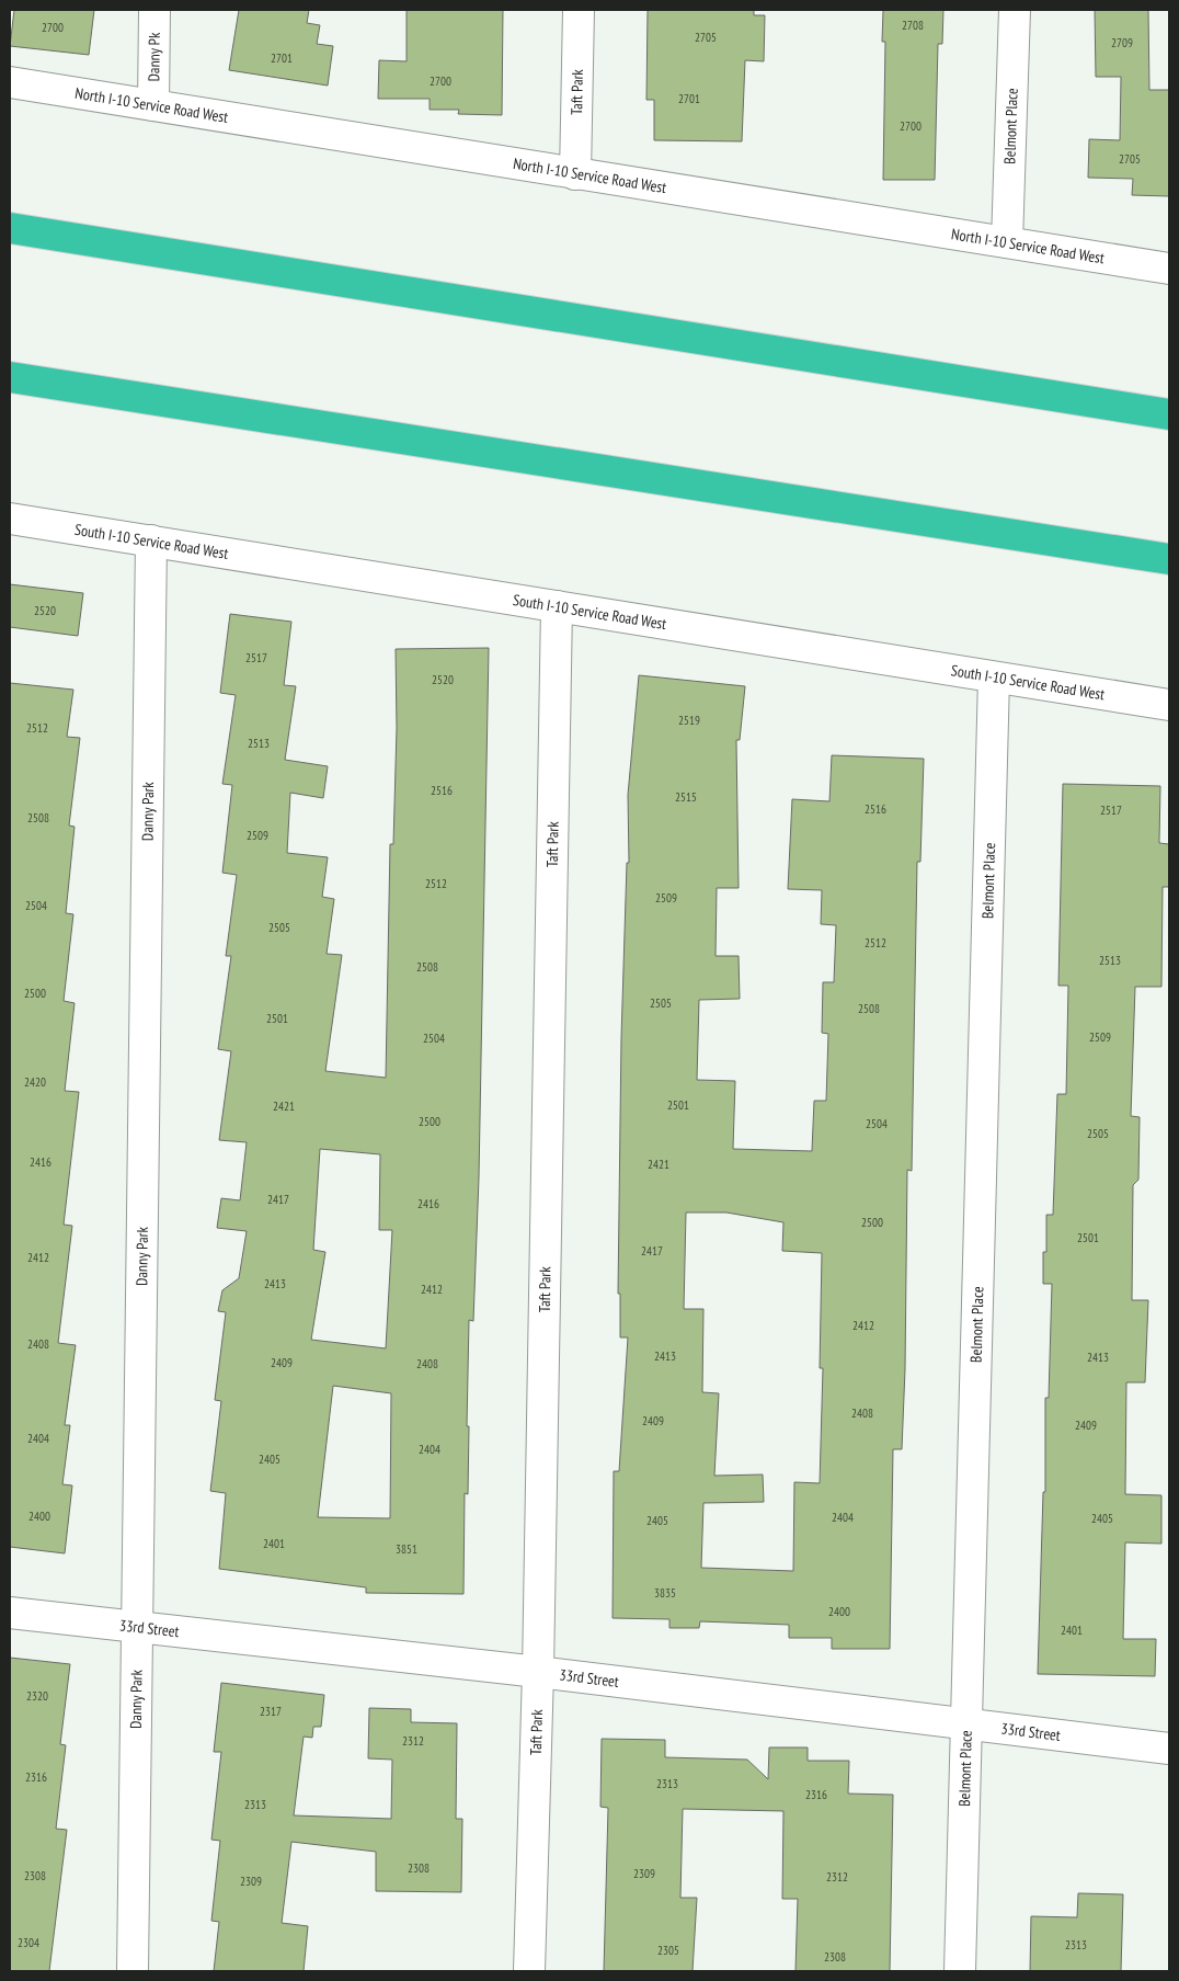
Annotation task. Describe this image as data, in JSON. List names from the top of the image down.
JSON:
{
  "streets": {
    "street": [
      "Danny Pk",
      "Taft Park",
      "North I-10 Service Road West",
      "Belmont Place",
      "South I-10 Service Road West",
      "Danny Park",
      "33rd Street"
    ]
  },
  "crossings": [
    ["Danny Pk", "North I-10 Service Road West"],
    ["Taft Park", "North I-10 Service Road West"],
    ["Taft Park", "South I-10 Service Road West"],
    ["Taft Park", "33rd Street"],
    ["North I-10 Service Road West", "Belmont Place"],
    ["Belmont Place", "South I-10 Service Road West"],
    ["Belmont Place", "33rd Street"],
    ["South I-10 Service Road West", "Danny Park"],
    ["Danny Park", "33rd Street"]
  ],
  "house_numbers": [
    "2708",
    "2700",
    "2705",
    "2709",
    "2701",
    "2700",
    "2701",
    "2700",
    "2705",
    "2520",
    "2517",
    "2520",
    "2519",
    "2512",
    "2513",
    "2516",
    "2515",
    "2516",
    "2517",
    "2508",
    "2509",
    "2512",
    "2509",
    "2504",
    "2505",
    "2512",
    "2513",
    "2508",
    "2500",
    "2505",
    "2508",
    "2501",
    "2509",
    "2504",
    "2420",
    "2501",
    "2421",
    "2500",
    "2504",
    "2505",
    "2416",
    "2421",
    "2417",
    "2416",
    "2500",
    "2501",
    "2417",
    "2412",
    "2413",
    "2412",
    "2412",
    "2408",
    "2413",
    "2413",
    "2409",
    "2408",
    "2408",
    "2409",
    "2409",
    "2404",
    "2404",
    "2405",
    "2400",
    "2404",
    "2405",
    "2405",
    "2401",
    "3851",
    "3835",
    "2400",
    "2401",
    "2320",
    "2317",
    "2312",
    "2316",
    "2313",
    "2316",
    "2313",
    "2308",
    "2309",
    "2308",
    "2312",
    "2309",
    "2304",
    "2313",
    "2305",
    "2308"
  ]
}
